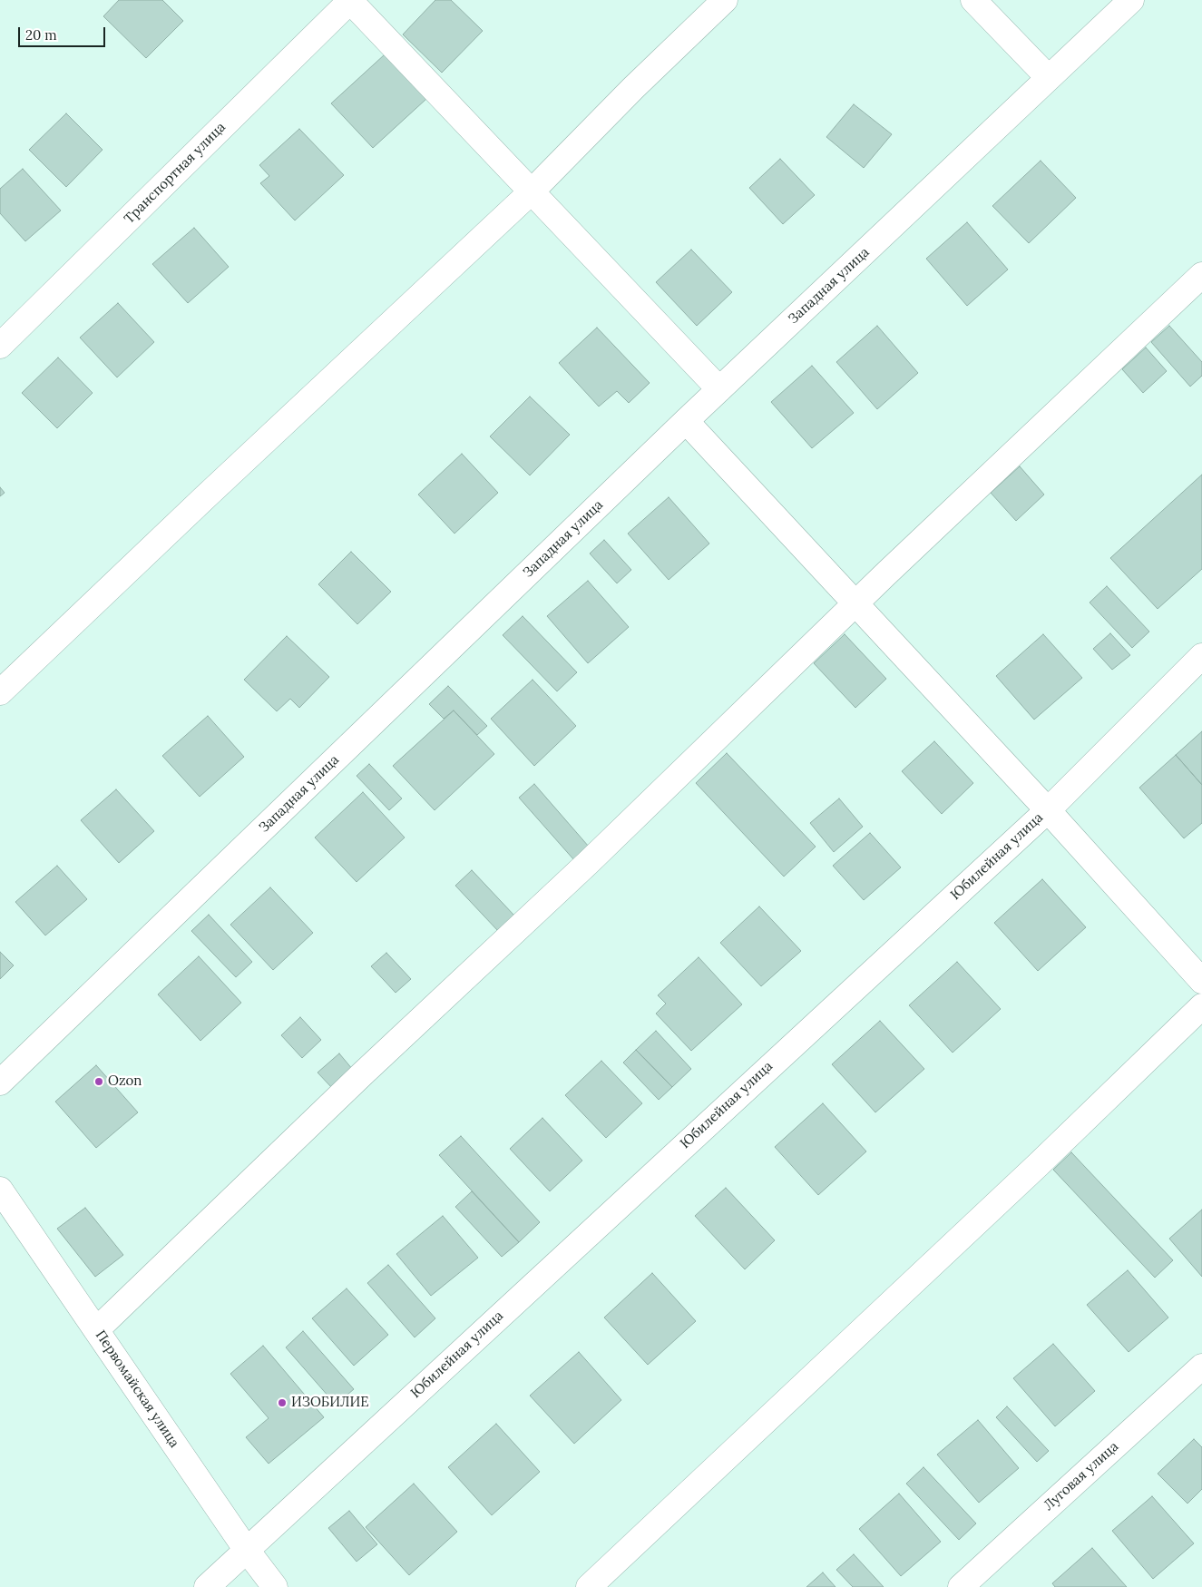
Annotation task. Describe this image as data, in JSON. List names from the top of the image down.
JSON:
{
  "streets": {
    "street": [
      "Транспортная улица",
      "Западная улица",
      "Юбилейная улица",
      "Первомайская улица",
      "Луговая улица"
    ]
  },
  "crossings": [
    ["Юбилейная улица", "Первомайская улица"]
  ],
  "places": ["Ozon", "ИЗОБИЛИЕ"],
  "scale_bar": "20 m"
}
